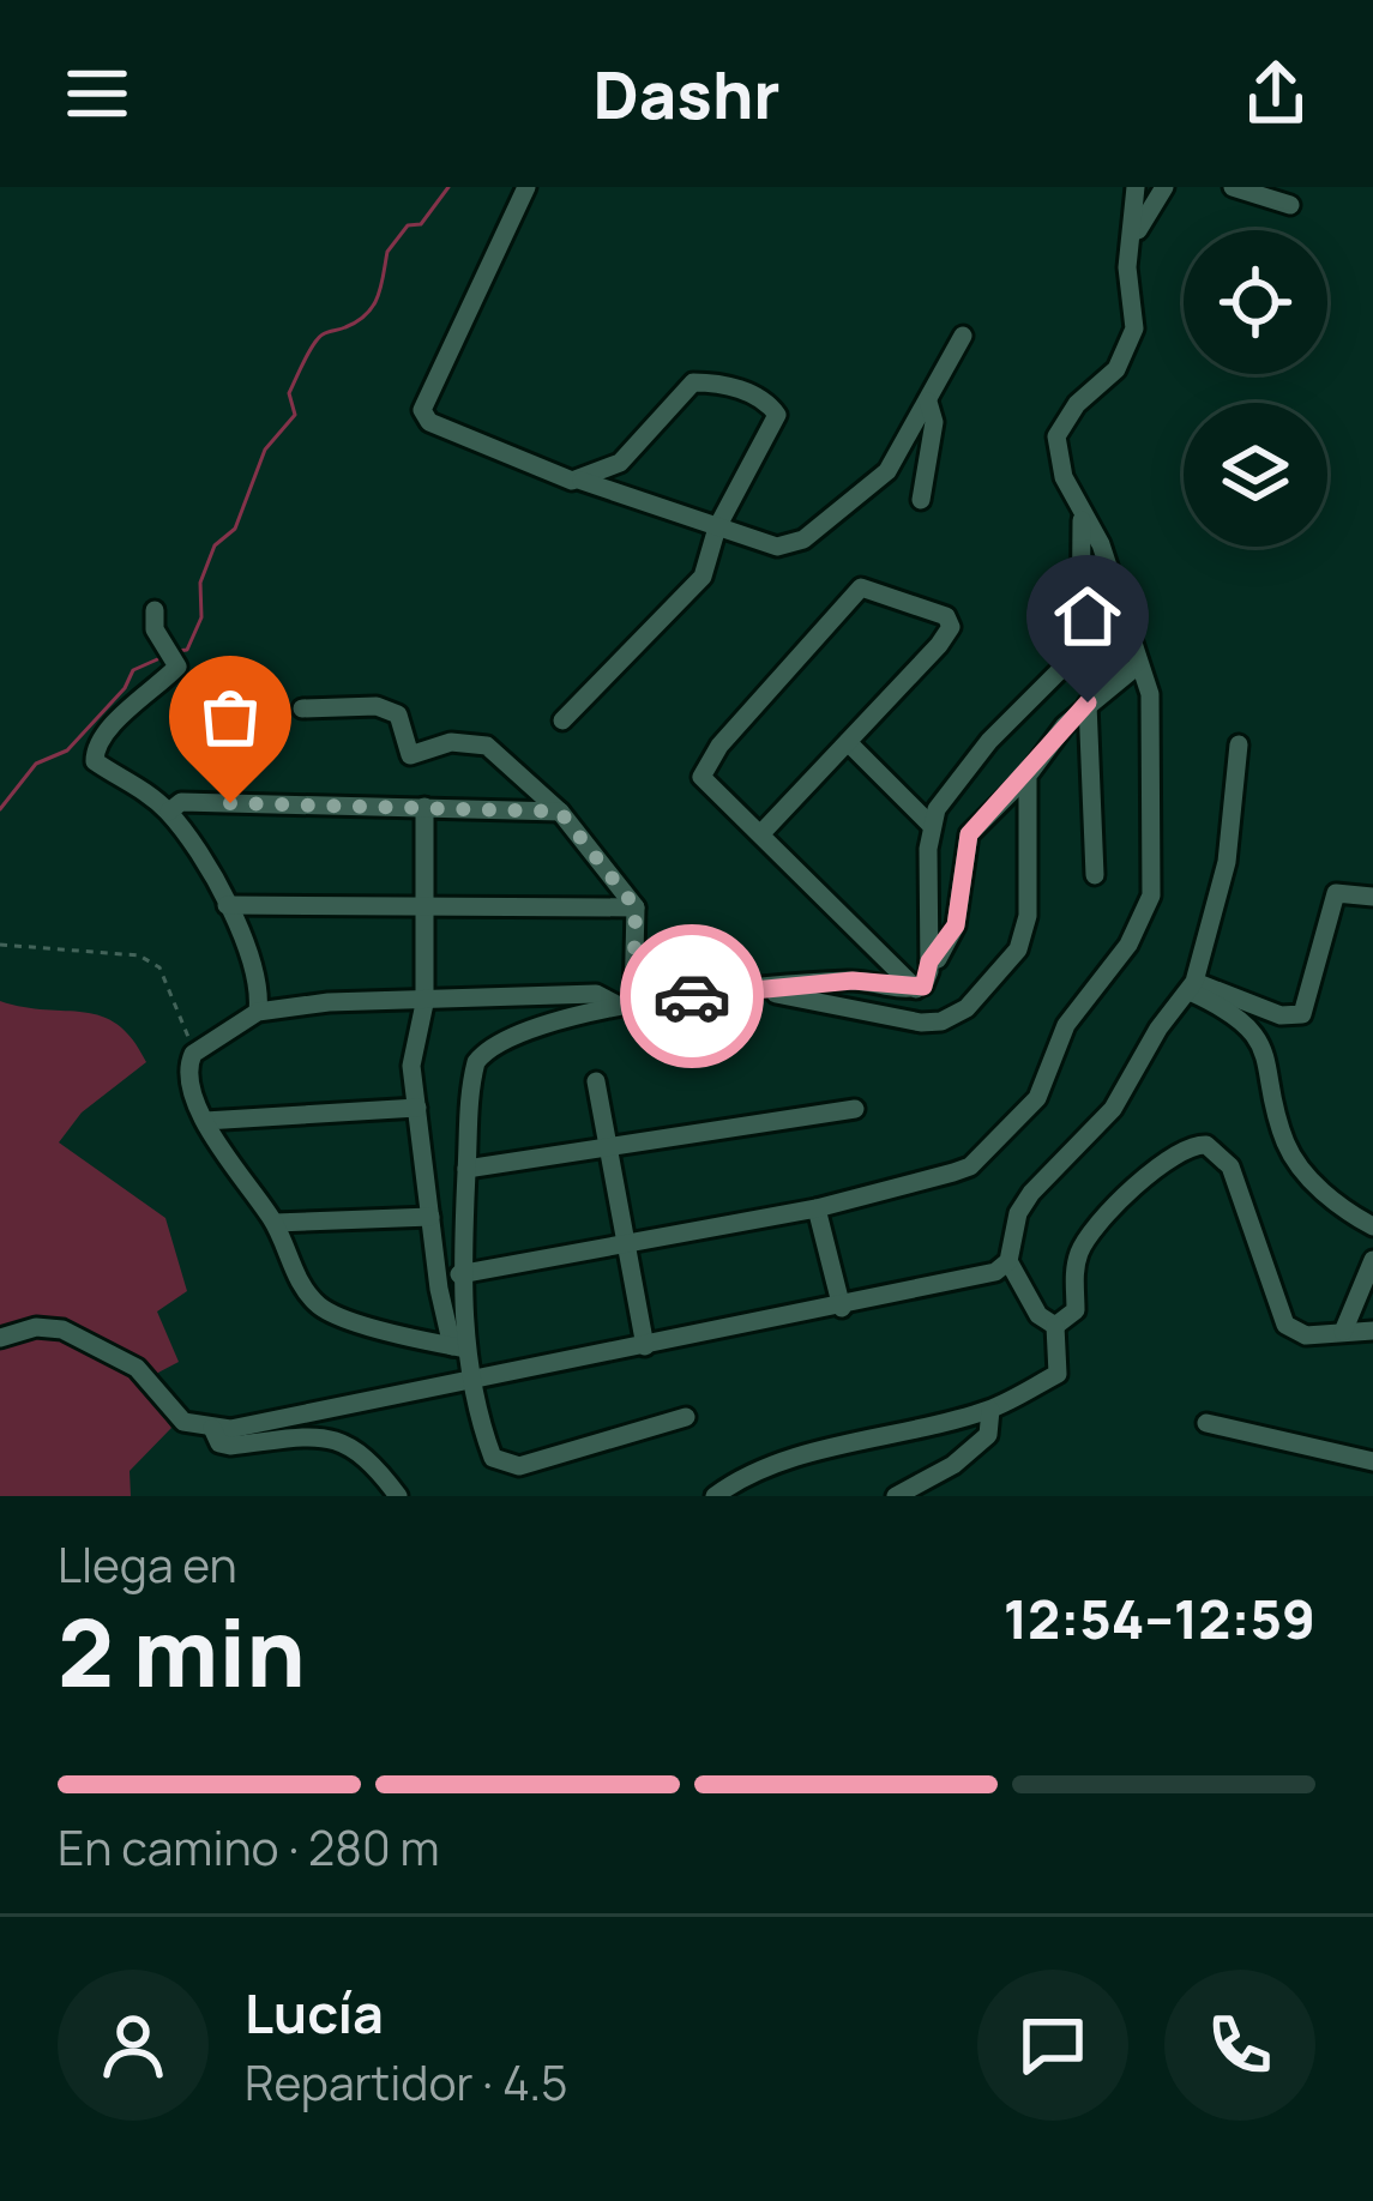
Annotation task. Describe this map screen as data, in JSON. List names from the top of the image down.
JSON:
{
  "page": {
    "header": "Dashr",
    "heading": ["2 min", "Llega en", "12:54–12:59"],
    "panel": ["Lucía", "Repartidor · 4.5"],
    "bar": "En camino · 280 m"
  }
}
